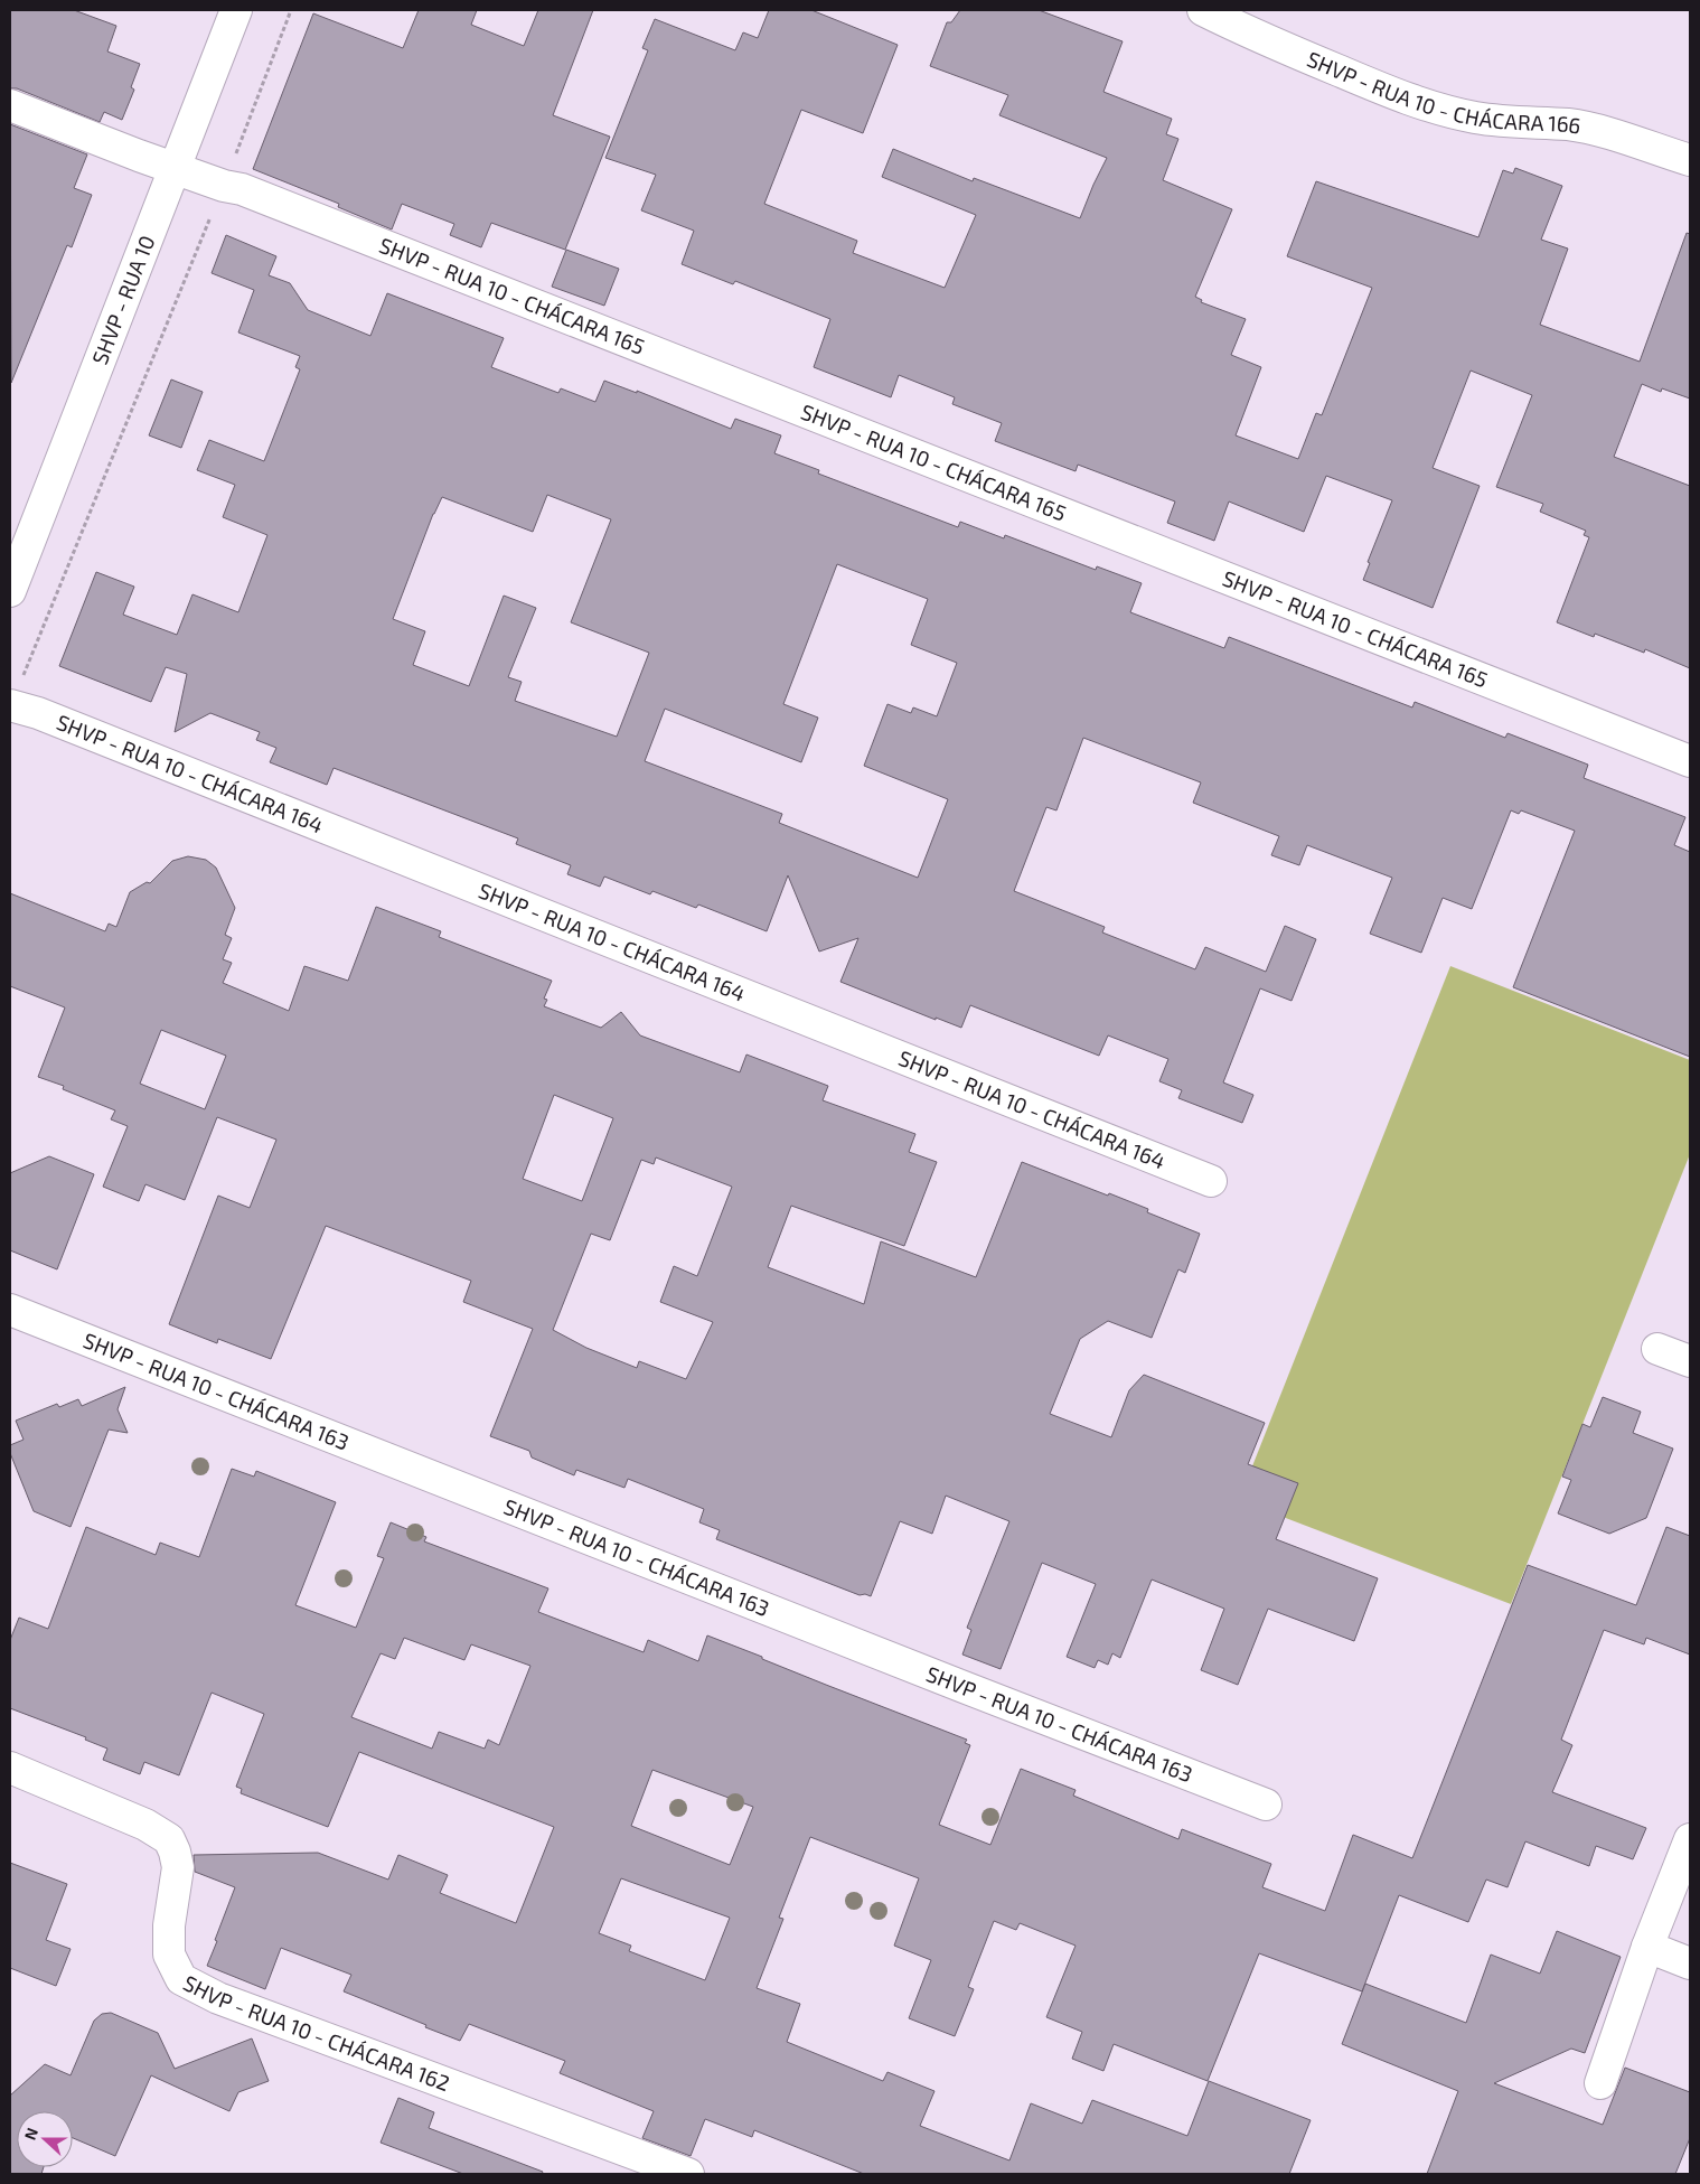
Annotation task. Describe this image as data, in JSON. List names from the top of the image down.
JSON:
{
  "streets": {
    "street": [
      "SHVP - RUA 10 - CHÁCARA 166",
      "SHVP - RUA 10 - CHÁCARA 165",
      "SHVP - RUA 10",
      "SHVP - RUA 10 - CHÁCARA 164",
      "SHVP - RUA 10 - CHÁCARA 163",
      "SHVP - RUA 10 - CHÁCARA 162"
    ]
  },
  "crossings": [
    ["SHVP - RUA 10 - CHÁCARA 165", "SHVP - RUA 10"]
  ],
  "north": "left"
}
